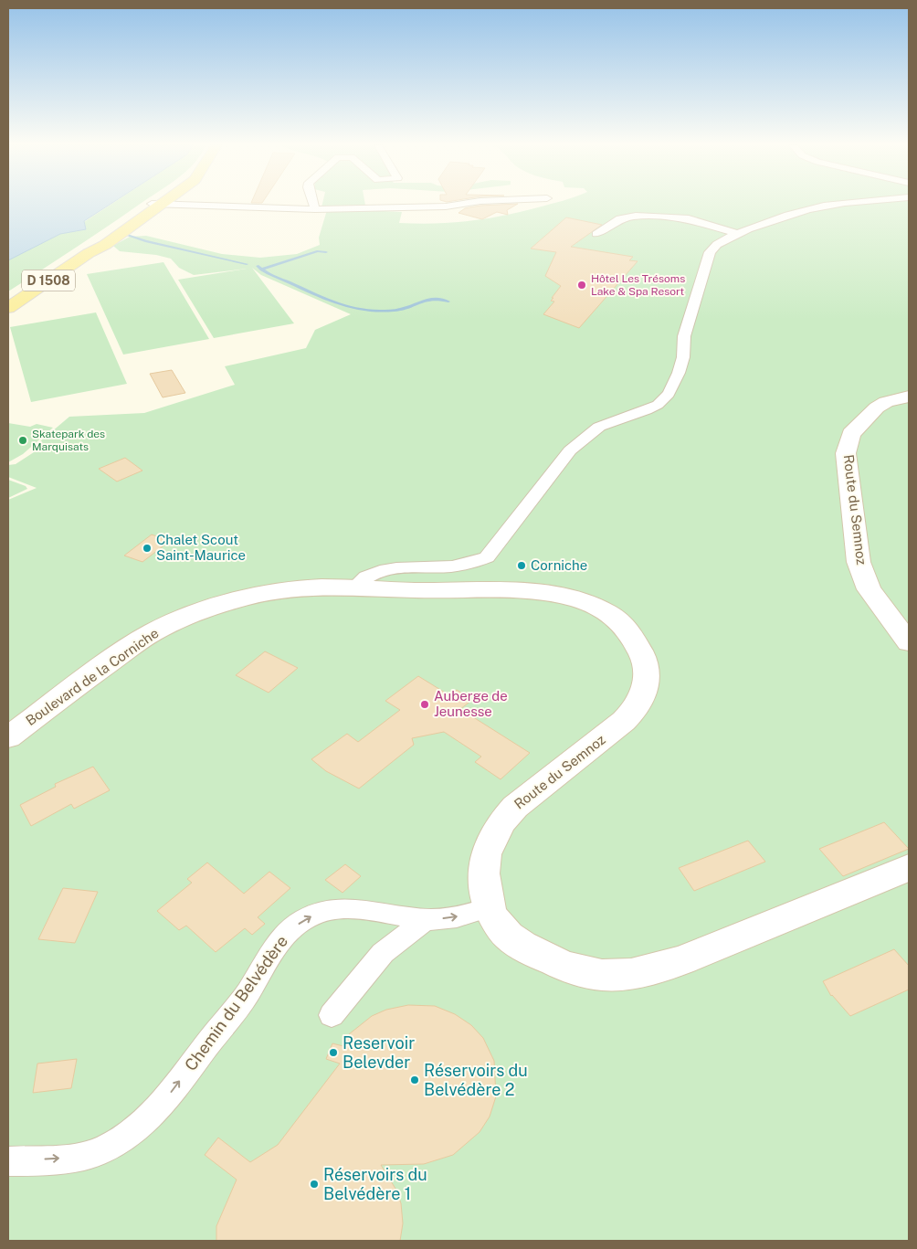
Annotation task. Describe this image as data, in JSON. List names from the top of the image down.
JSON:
{
  "streets": {
    "main road": ["D 1508", "Route du Semnoz", "Boulevard de la Corniche"],
    "street": ["Chemin du Belvédère"]
  },
  "crossings": [
    ["Route du Semnoz", "Boulevard de la Corniche"],
    ["Route du Semnoz", "Chemin du Belvédère"]
  ],
  "one_way": ["Chemin du Belvédère"],
  "places": [
    "Hôtel Les Trésoms Lake & Spa Resort",
    "Skatepark des Marquisats",
    "Chalet Scout Saint-Maurice",
    "Corniche",
    "Auberge de Jeunesse",
    "Reservoir Belevder",
    "Réservoirs du Belvédère 2",
    "Réservoirs du Belvédère 1"
  ]
}
